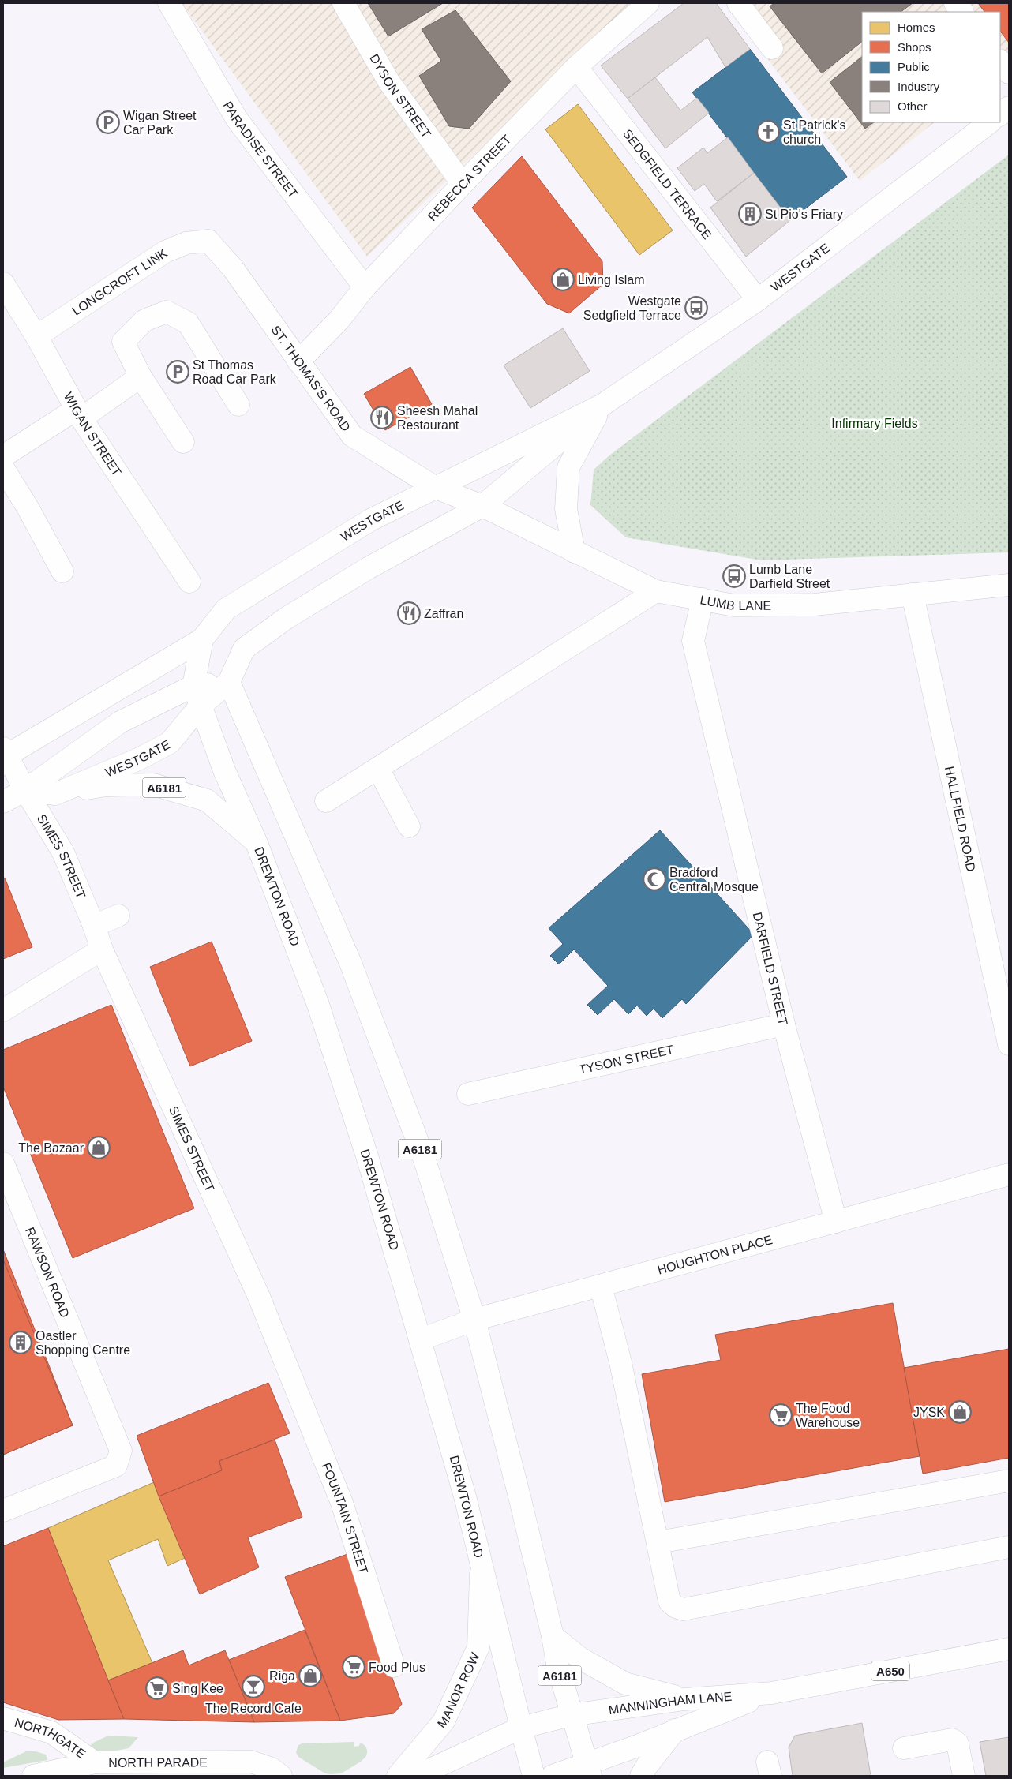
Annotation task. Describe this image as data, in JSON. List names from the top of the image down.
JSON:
{
  "streets": {
    "street": [
      "DYSON STREET",
      "PARADISE STREET",
      "REBECCA STREET",
      "SEDGFIELD TERRACE",
      "WESTGATE",
      "LONGCROFT LINK",
      "ST. THOMAS'S ROAD",
      "WIGAN STREET",
      "LUMB LANE",
      "A6181",
      "HALLFIELD ROAD",
      "SIMES STREET",
      "DREWTON ROAD",
      "DARFIELD STREET",
      "TYSON STREET",
      "HOUGHTON PLACE",
      "RAWSON ROAD",
      "FOUNTAIN STREET",
      "A650",
      "MANOR ROW",
      "MANNINGHAM LANE",
      "NORTHGATE",
      "NORTH PARADE"
    ]
  },
  "crossings": [
    ["DYSON STREET", "REBECCA STREET"],
    ["PARADISE STREET", "REBECCA STREET"],
    ["REBECCA STREET", "SEDGFIELD TERRACE"],
    ["REBECCA STREET", "ST. THOMAS'S ROAD"],
    ["SEDGFIELD TERRACE", "WESTGATE"],
    ["WESTGATE", "ST. THOMAS'S ROAD"],
    ["WESTGATE", "LUMB LANE"],
    ["WESTGATE", "A6181"],
    ["WESTGATE", "DREWTON ROAD"],
    ["LONGCROFT LINK", "ST. THOMAS'S ROAD"],
    ["LONGCROFT LINK", "WIGAN STREET"],
    ["ST. THOMAS'S ROAD", "LUMB LANE"],
    ["LUMB LANE", "HALLFIELD ROAD"],
    ["LUMB LANE", "DARFIELD STREET"],
    ["A6181", "SIMES STREET"],
    ["A6181", "DREWTON ROAD"],
    ["A6181", "HOUGHTON PLACE"],
    ["A6181", "A650"],
    ["A6181", "MANNINGHAM LANE"],
    ["SIMES STREET", "FOUNTAIN STREET"],
    ["DREWTON ROAD", "HOUGHTON PLACE"],
    ["DREWTON ROAD", "A650"],
    ["DREWTON ROAD", "MANOR ROW"],
    ["DARFIELD STREET", "TYSON STREET"],
    ["DARFIELD STREET", "HOUGHTON PLACE"],
    ["A650", "MANNINGHAM LANE"],
    ["NORTHGATE", "NORTH PARADE"]
  ],
  "parks": ["Infirmary Fields"],
  "places": {
    "parking": ["Wigan Street Car Park", "St Thomas Road Car Park"],
    "church": ["St Patrick's church"],
    "building": ["St Pio's Friary", "Oastler Shopping Centre"],
    "shop": [
      "Living Islam",
      "The Bazaar",
      "JYSK",
      "Riga"
    ],
    "bus stop": ["Westgate Sedgfield Terrace", "Lumb Lane Darfield Street"],
    "restaurant": ["Sheesh Mahal Restaurant", "Zaffran"],
    "mosque": ["Bradford Central Mosque"],
    "supermarket": ["The Food Warehouse", "Food Plus", "Sing Kee"],
    "bar": ["The Record Cafe"]
  },
  "legend": [
    "Homes",
    "Shops",
    "Public",
    "Industry",
    "Other"
  ]
}
